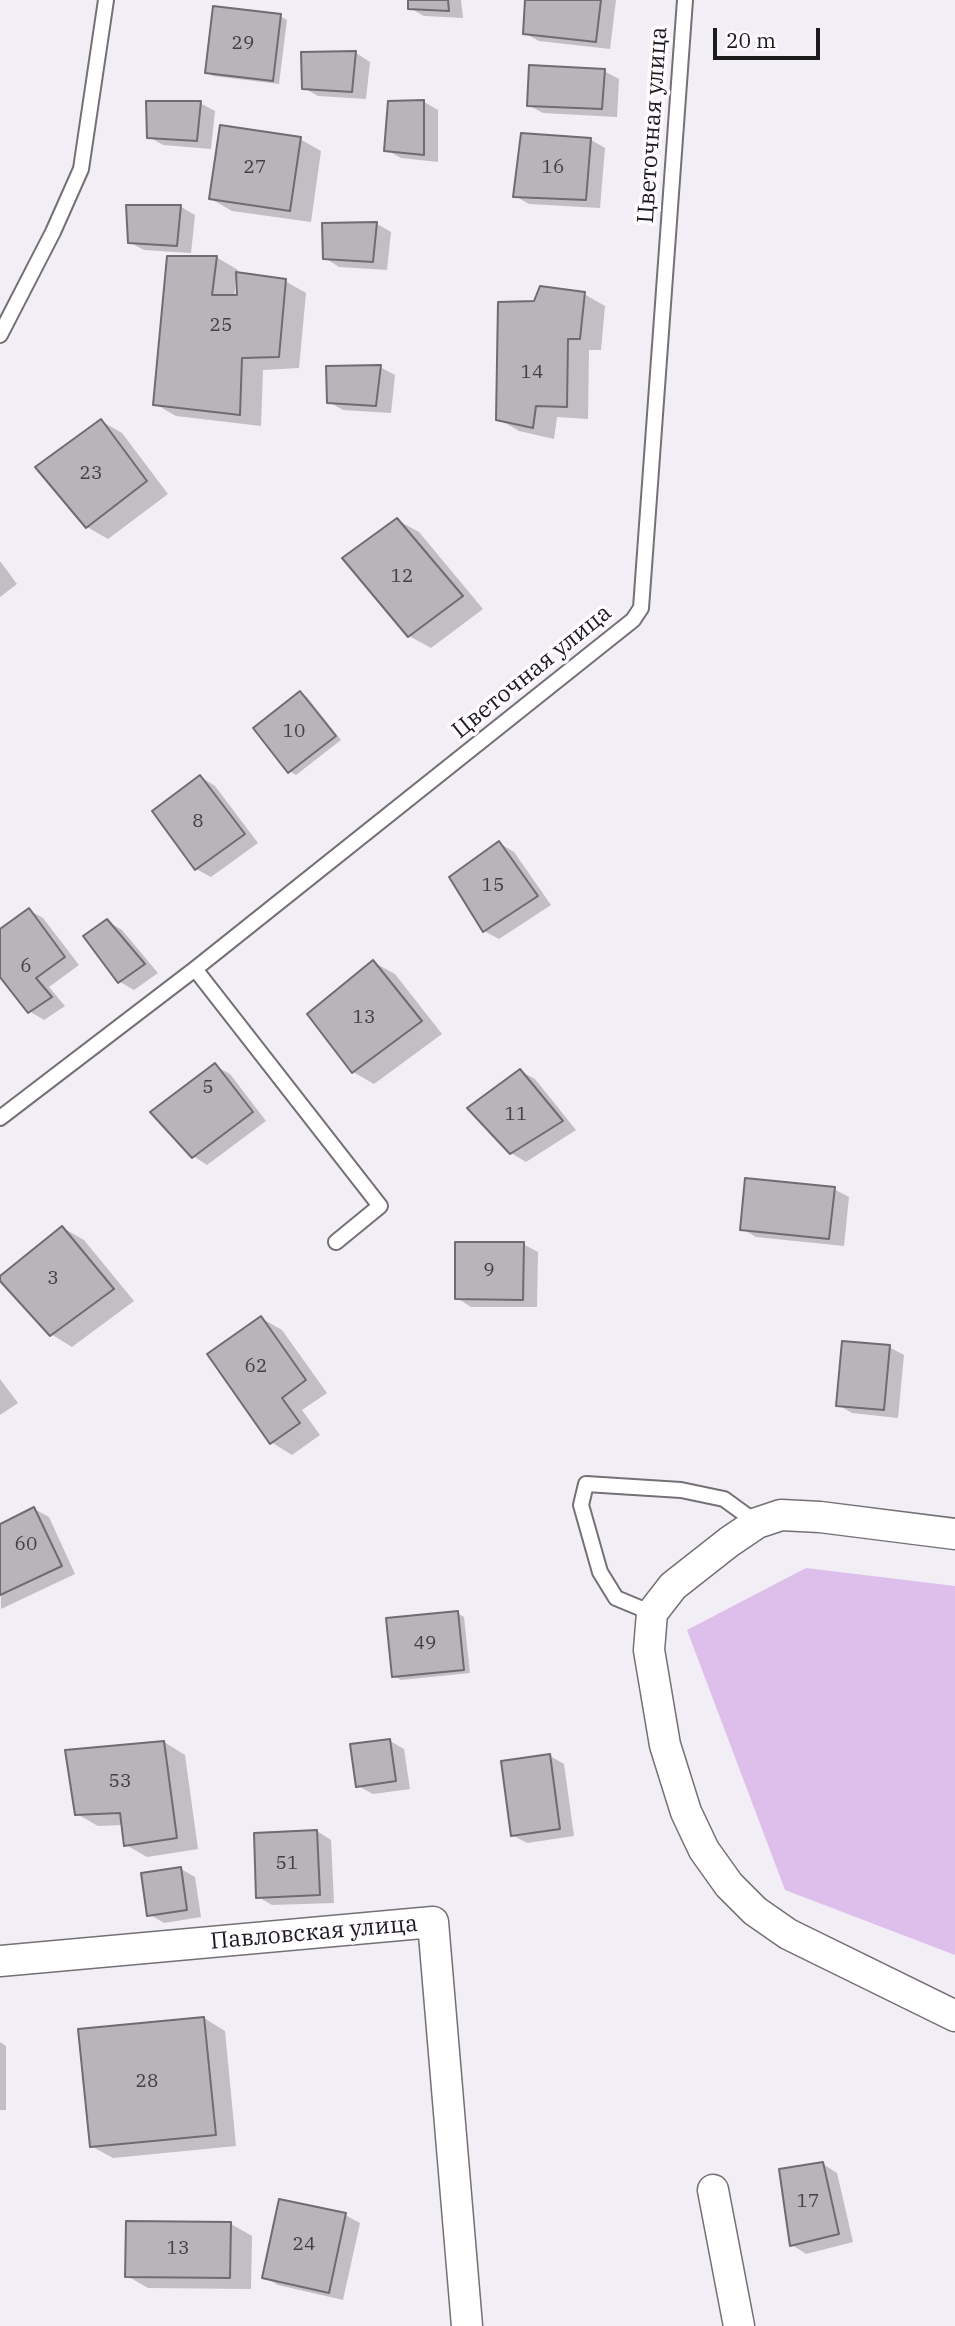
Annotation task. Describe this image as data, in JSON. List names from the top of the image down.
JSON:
{
  "streets": {
    "street": ["Павловская улица"],
    "lane": ["Цветочная улица"]
  },
  "house_numbers": [
    "29",
    "27",
    "16",
    "25",
    "14",
    "23",
    "12",
    "10",
    "8",
    "15",
    "6",
    "13",
    "5",
    "11",
    "9",
    "3",
    "62",
    "60",
    "49",
    "53",
    "51",
    "28",
    "17",
    "24",
    "13"
  ],
  "scale_bar": "20 m"
}
